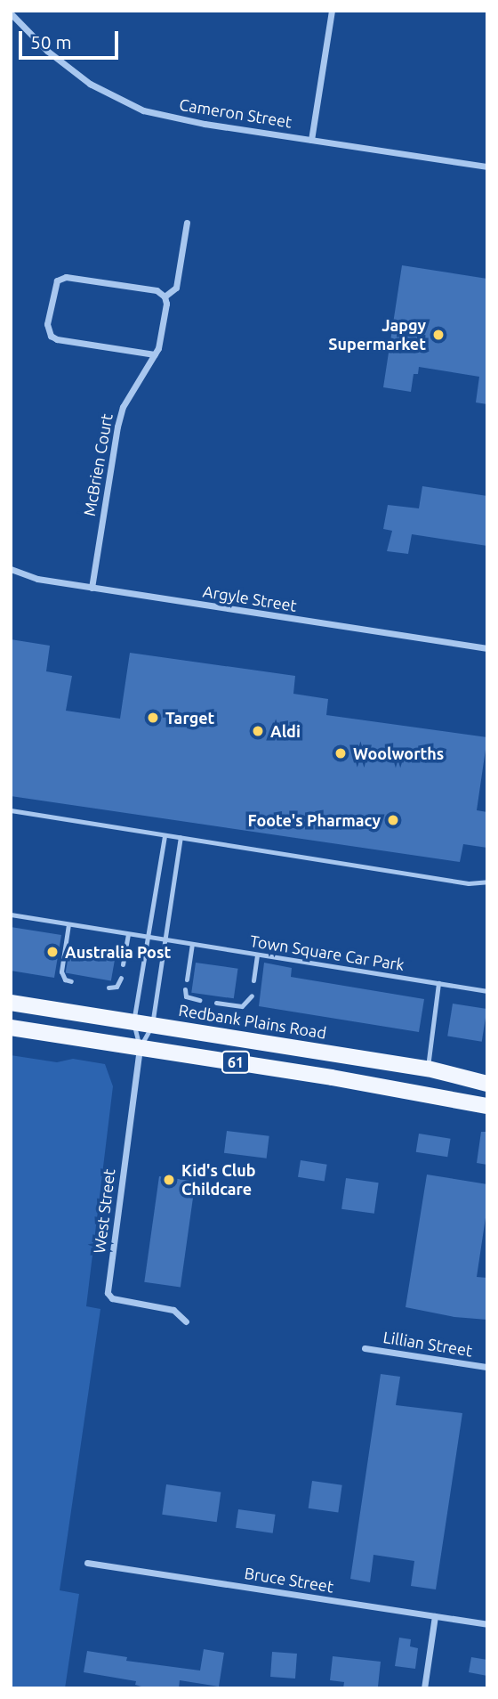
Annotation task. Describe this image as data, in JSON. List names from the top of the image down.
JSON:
{
  "streets": {
    "main road": ["Redbank Plains Road", "61"],
    "street": [
      "Cameron Street",
      "McBrien Court",
      "Argyle Street",
      "West Street",
      "Lillian Street",
      "Bruce Street"
    ],
    "lane": ["Town Square Car Park"]
  },
  "crossings": [
    ["McBrien Court", "Argyle Street"],
    ["Redbank Plains Road", "61"],
    ["61", "West Street"]
  ],
  "places": [
    "Japgy Supermarket",
    "Target",
    "Aldi",
    "Woolworths",
    "Foote's Pharmacy",
    "Australia Post",
    "Kid's Club Childcare"
  ],
  "scale_bar": "50 m"
}
